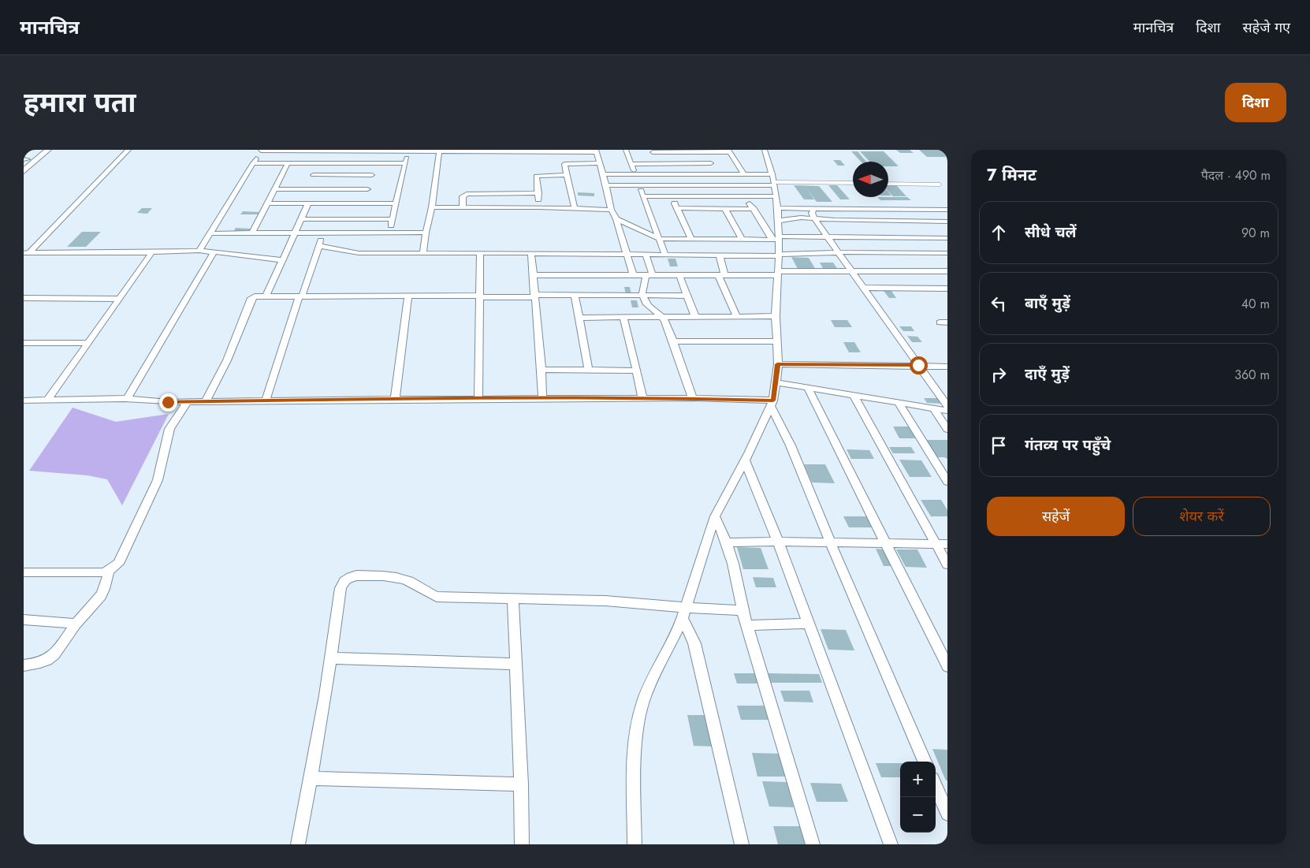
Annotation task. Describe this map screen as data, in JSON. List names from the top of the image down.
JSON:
{
  "north": "left",
  "page": {
    "header": "मानचित्र",
    "nav": ["मानचित्र", "दिशा", "सहेजे गए"],
    "title": "हमारा पता",
    "buttons": [
      "दिशा",
      ["सहेजें", "शेयर करें"]
    ],
    "heading": ["7 मिनट", "पैदल · 490 m"],
    "list": [
      ["सीधे चलें", "90 m"],
      ["बाएँ मुड़ें", "40 m"],
      ["दाएँ मुड़ें", "360 m"],
      "गंतव्य पर पहुँचे"
    ],
    "map_buttons": ["+", "−"]
  }
}
